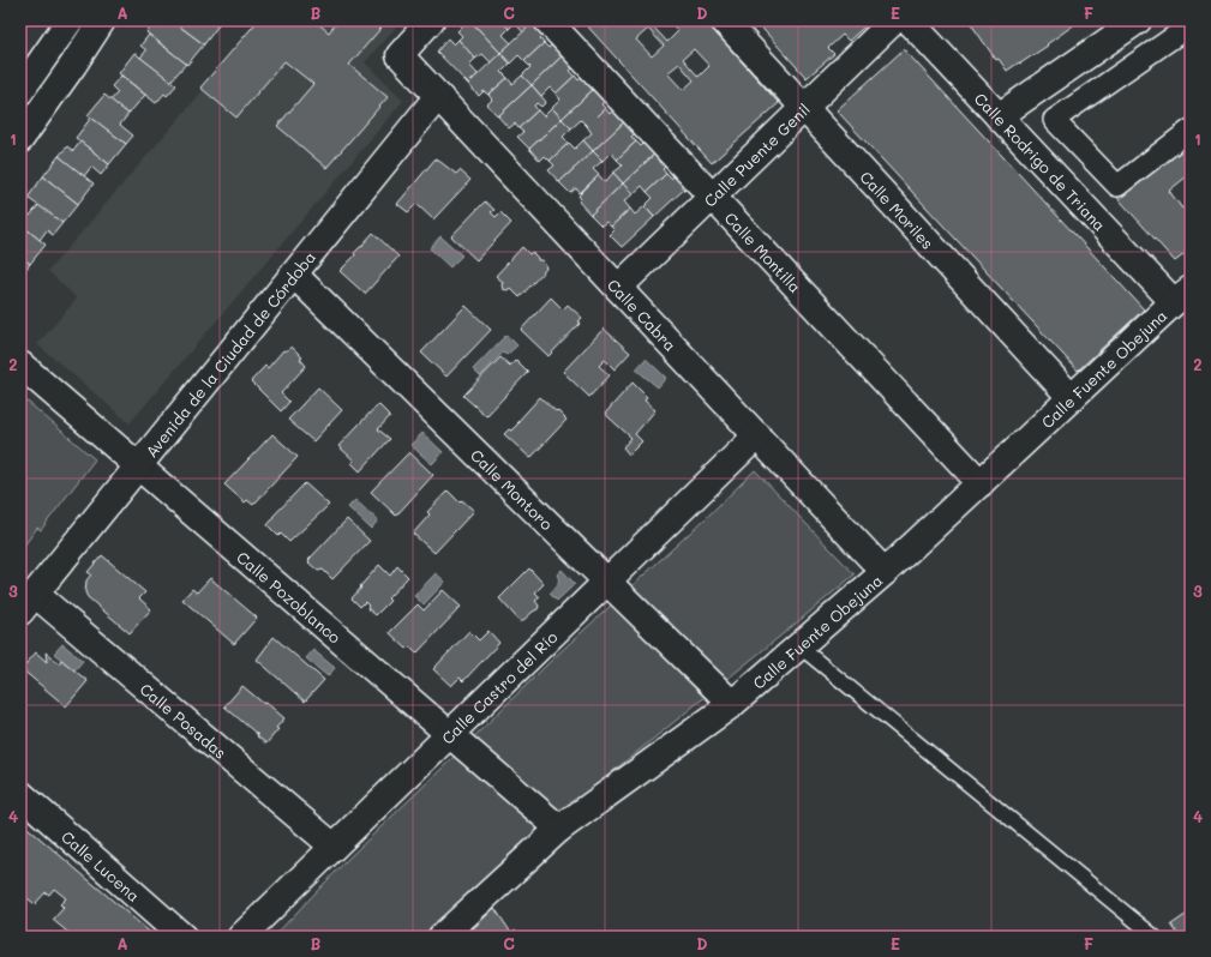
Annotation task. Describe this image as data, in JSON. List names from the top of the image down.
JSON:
{
  "streets": {
    "street": [
      "Calle Puente Genil",
      "Calle Rodrigo de Triana",
      "Calle Moriles",
      "Calle Montilla",
      "Calle Cabra",
      "Avenida de la Ciudad de Córdoba",
      "Calle Fuente Obejuna",
      "Calle Montoro",
      "Calle Pozoblanco",
      "Calle Castro del Río",
      "Calle Posadas",
      "Calle Lucena"
    ]
  },
  "crossings": [
    ["Calle Puente Genil", "Calle Moriles"],
    ["Calle Puente Genil", "Calle Montilla"],
    ["Calle Puente Genil", "Calle Cabra"],
    ["Calle Rodrigo de Triana", "Calle Fuente Obejuna"],
    ["Calle Moriles", "Calle Fuente Obejuna"],
    ["Calle Montilla", "Calle Fuente Obejuna"],
    ["Calle Cabra", "Avenida de la Ciudad de Córdoba"],
    ["Calle Cabra", "Calle Fuente Obejuna"],
    ["Calle Cabra", "Calle Castro del Río"],
    ["Avenida de la Ciudad de Córdoba", "Calle Montoro"],
    ["Avenida de la Ciudad de Córdoba", "Calle Pozoblanco"],
    ["Avenida de la Ciudad de Córdoba", "Calle Posadas"],
    ["Calle Fuente Obejuna", "Calle Montoro"],
    ["Calle Fuente Obejuna", "Calle Pozoblanco"],
    ["Calle Montoro", "Calle Castro del Río"],
    ["Calle Pozoblanco", "Calle Castro del Río"],
    ["Calle Castro del Río", "Calle Posadas"]
  ],
  "grid": {
    "columns": [
      "A",
      "B",
      "C",
      "D",
      "E",
      "F"
    ],
    "rows": [
      "1",
      "2",
      "3",
      "4"
    ]
  }
}
